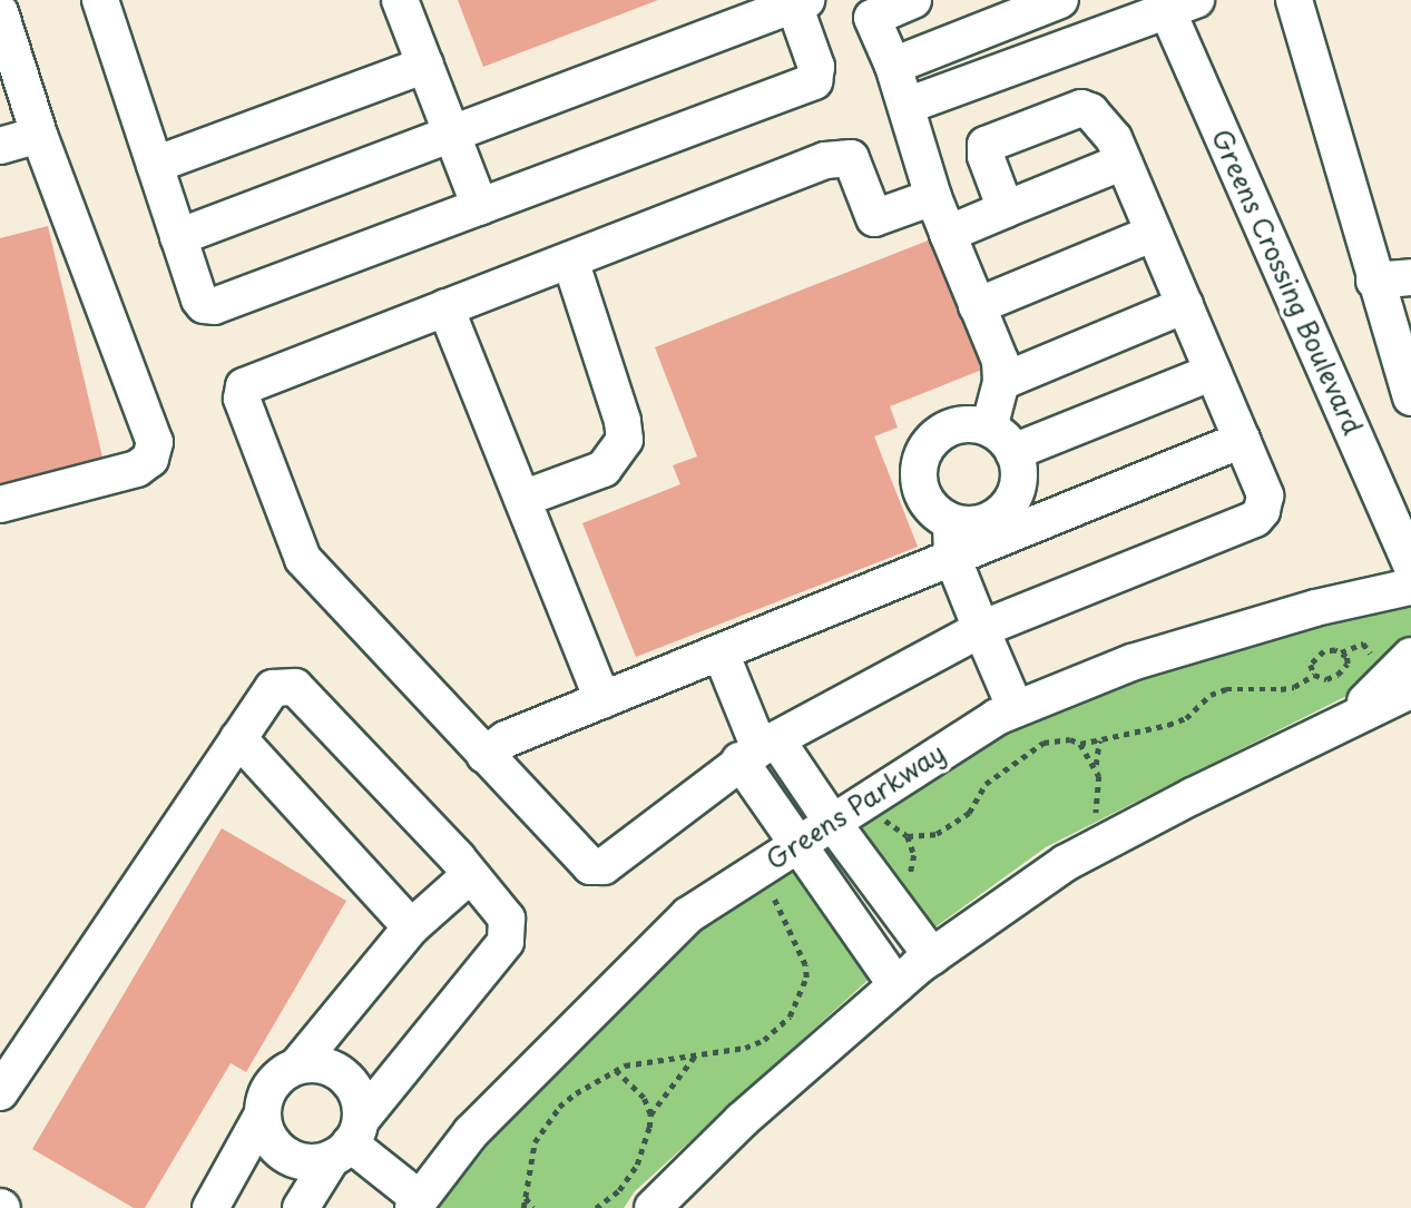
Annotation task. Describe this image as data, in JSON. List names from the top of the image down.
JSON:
{
  "streets": {
    "street": ["Greens Crossing Boulevard", "Greens Parkway"]
  }
}
